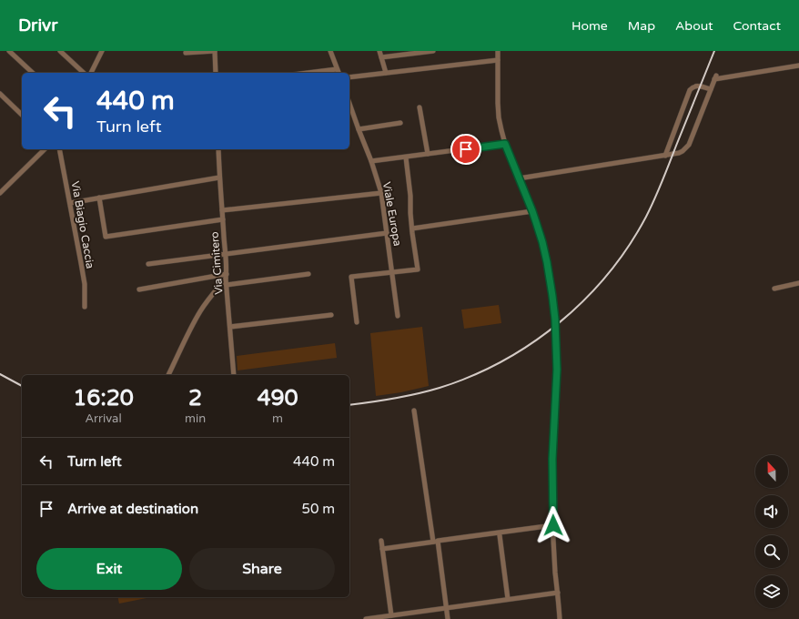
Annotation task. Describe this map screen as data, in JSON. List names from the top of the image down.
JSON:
{
  "streets": {
    "street": ["Viale Europa", "Via Biagio Caccia", "Via Cimitero"]
  },
  "north": "top",
  "page": {
    "header": "Drivr",
    "nav": [
      "Home",
      "Map",
      "About",
      "Contact"
    ],
    "turn": ["440 m", "Turn left"],
    "eta": [
      "16:20",
      "Arrival",
      "2",
      "min",
      "490",
      "m"
    ],
    "list": [
      {
        "name": "Turn left",
        "value": "440 m"
      },
      {
        "name": "Arrive at destination",
        "value": "50 m"
      }
    ],
    "buttons": ["Exit", "Share"]
  }
}
